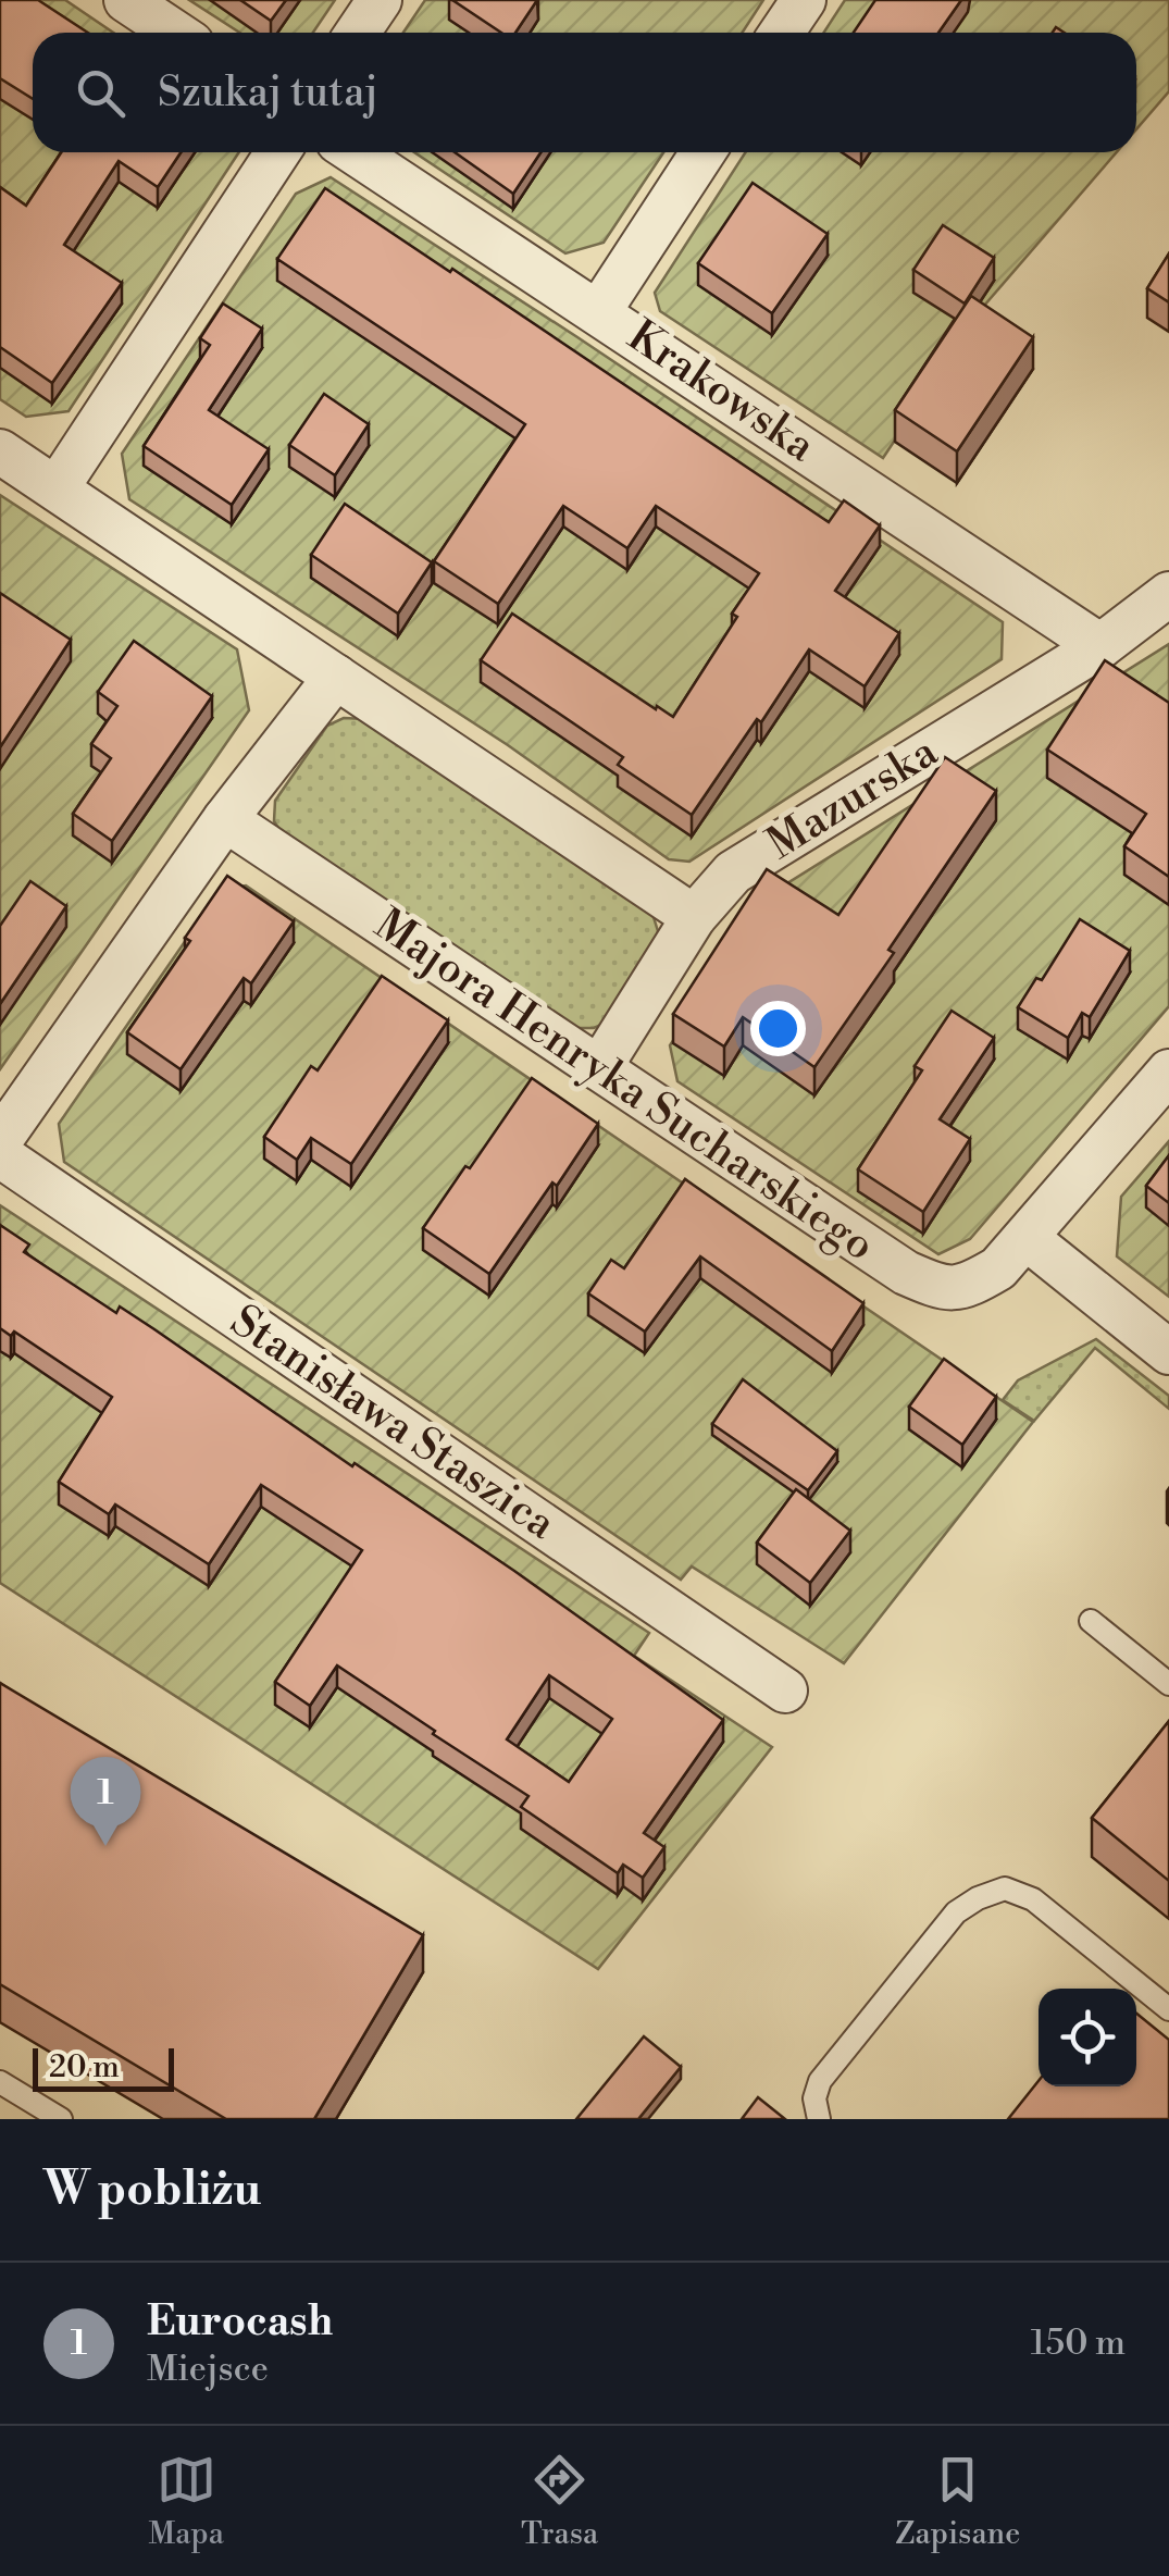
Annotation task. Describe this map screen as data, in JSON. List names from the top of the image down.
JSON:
{
  "streets": {
    "street": [
      "Krakowska",
      "Mazurska",
      "Majora Henryka Sucharskiego",
      "Stanisława Staszica"
    ]
  },
  "crossings": [
    ["Krakowska", "Mazurska"],
    ["Mazurska", "Majora Henryka Sucharskiego"]
  ],
  "scale_bar": "20 m",
  "page": {
    "search": "Szukaj tutaj",
    "pins": "1",
    "scale": "20 m",
    "heading": "W pobliżu",
    "list": [
      {
        "mark": "1",
        "name": "Eurocash",
        "note": "Miejsce",
        "value": "150 m"
      }
    ],
    "nav": ["Mapa", "Trasa", "Zapisane"]
  }
}
